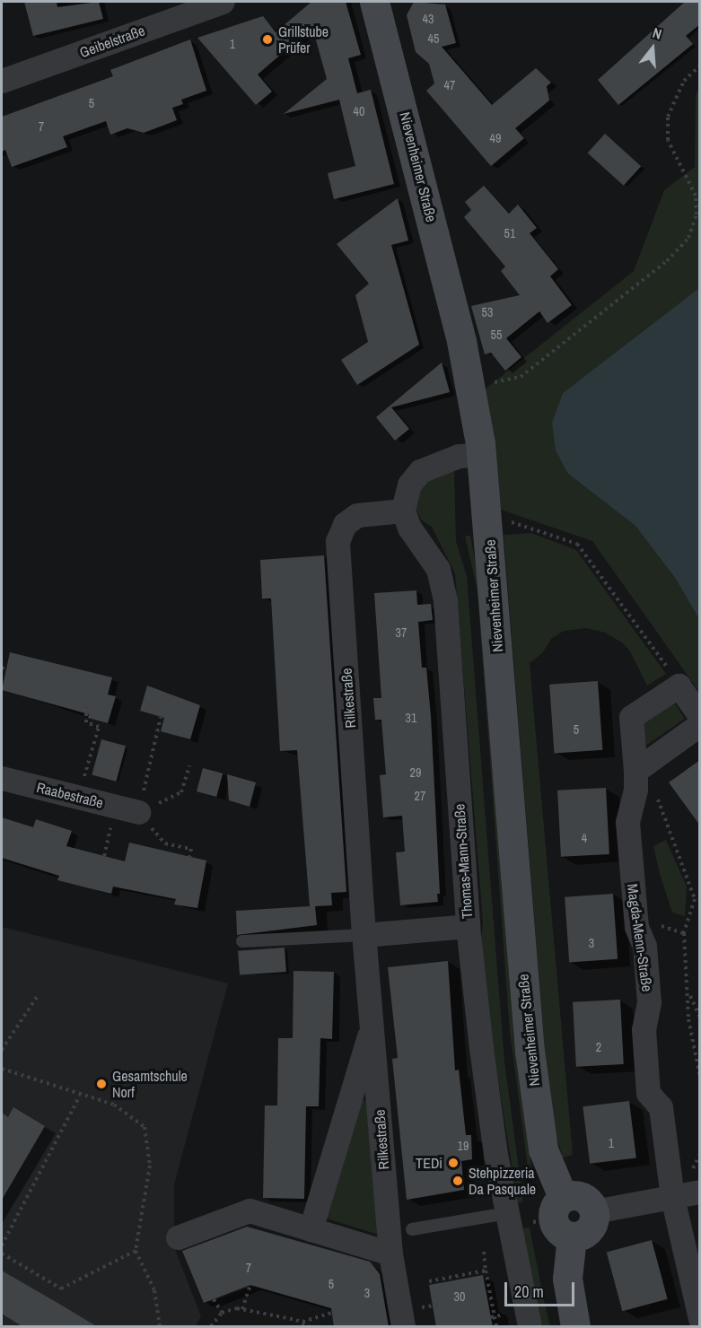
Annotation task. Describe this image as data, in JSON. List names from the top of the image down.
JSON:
{
  "streets": {
    "main road": ["Nievenheimer Straße"],
    "street": [
      "Geibelstraße",
      "Rilkestraße",
      "Raabestraße",
      "Thomas-Mann-Straße",
      "Magda-Menn-Straße"
    ]
  },
  "crossings": [
    ["Rilkestraße", "Thomas-Mann-Straße"]
  ],
  "places": [
    "Grillstube Prüfer",
    "Gesamtschule Norf",
    "TEDi",
    "Stehpizzeria Da Pasquale"
  ],
  "house_numbers": [
    "43",
    "45",
    "1",
    "47",
    "5",
    "40",
    "7",
    "49",
    "51",
    "53",
    "55",
    "37",
    "31",
    "5",
    "29",
    "27",
    "4",
    "3",
    "2",
    "1",
    "19",
    "7",
    "5",
    "3",
    "30"
  ],
  "scale_bar": "20 m",
  "north": "top"
}
